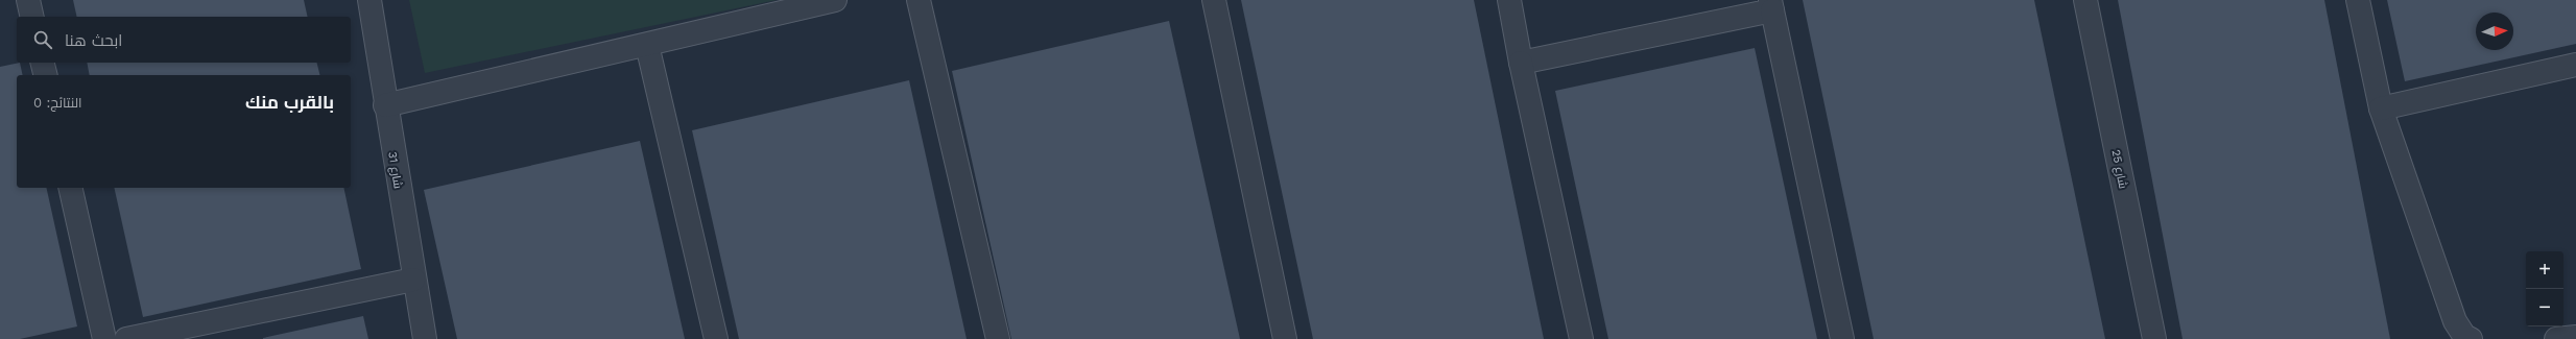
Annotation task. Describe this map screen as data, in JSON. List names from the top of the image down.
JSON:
{
  "streets": {
    "street": ["شارع 25", "شارع 31"]
  },
  "north": "right",
  "page": {
    "search": "ابحث هنا",
    "heading": ["بالقرب منك", "النتائج: 0"],
    "map_buttons": ["+", "−"]
  }
}
